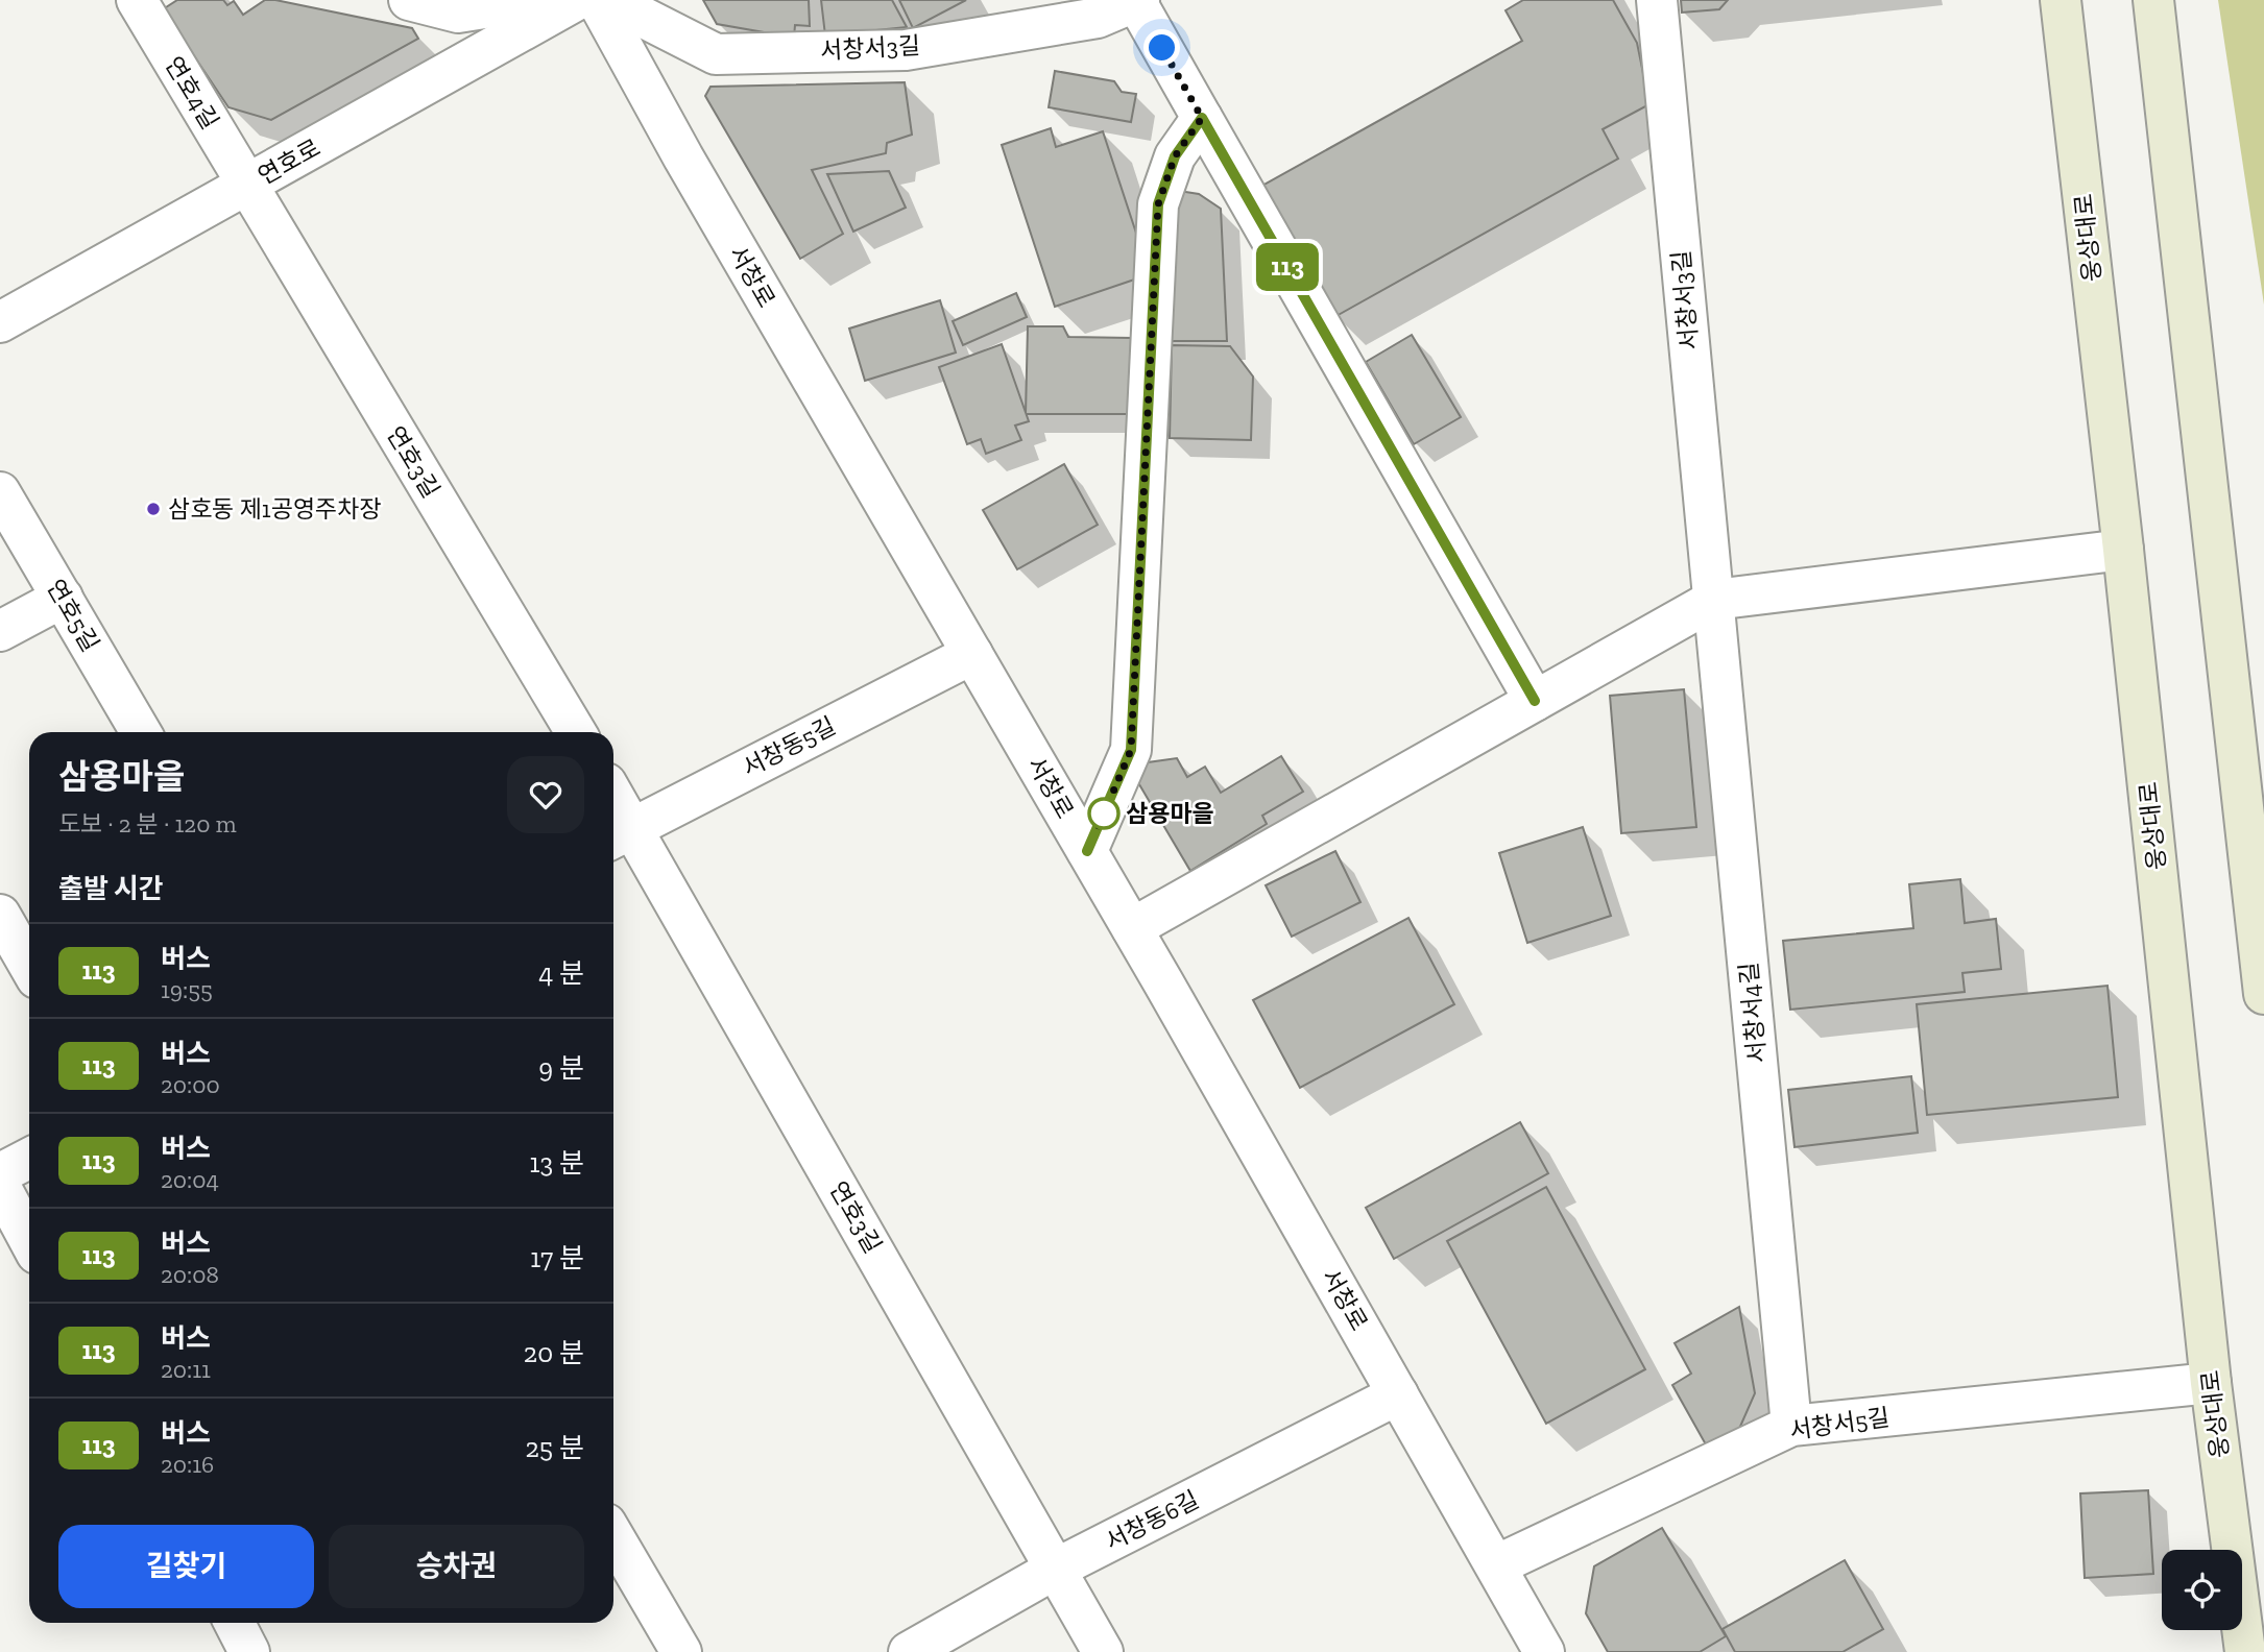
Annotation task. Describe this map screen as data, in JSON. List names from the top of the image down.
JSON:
{
  "streets": {
    "main road": ["웅상대로"],
    "street": [
      "서창서3길",
      "연호4길",
      "연호로",
      "서창로",
      "연호3길",
      "연호5길",
      "서창동5길",
      "서창서4길",
      "서창서5길",
      "서창동6길"
    ]
  },
  "crossings": [
    ["서창서3길", "서창서4길"],
    ["연호4길", "연호로"],
    ["연호4길", "연호3길"],
    ["연호로", "연호3길"],
    ["웅상대로", "서창서5길"],
    ["서창로", "서창동5길"],
    ["서창로", "서창서5길"],
    ["서창로", "서창동6길"],
    ["연호3길", "서창동5길"],
    ["연호3길", "서창동6길"],
    ["서창서4길", "서창서5길"]
  ],
  "places": ["삼호동 제1공영주차장", "삼용마을"],
  "lines": ["bus line 113"],
  "page": {
    "on_map": "113",
    "heading": [
      ["삼용마을", "도보 · 2 분 · 120 m"],
      "출발 시간"
    ],
    "list": [
      {
        "mark": "113",
        "name": "버스",
        "note": "19:55",
        "value": "4 분"
      },
      {
        "mark": "113",
        "name": "버스",
        "note": "20:00",
        "value": "9 분"
      },
      {
        "mark": "113",
        "name": "버스",
        "note": "20:04",
        "value": "13 분"
      },
      {
        "mark": "113",
        "name": "버스",
        "note": "20:08",
        "value": "17 분"
      },
      {
        "mark": "113",
        "name": "버스",
        "note": "20:11",
        "value": "20 분"
      },
      {
        "mark": "113",
        "name": "버스",
        "note": "20:16",
        "value": "25 분"
      }
    ],
    "buttons": ["길찾기", "승차권"]
  }
}
